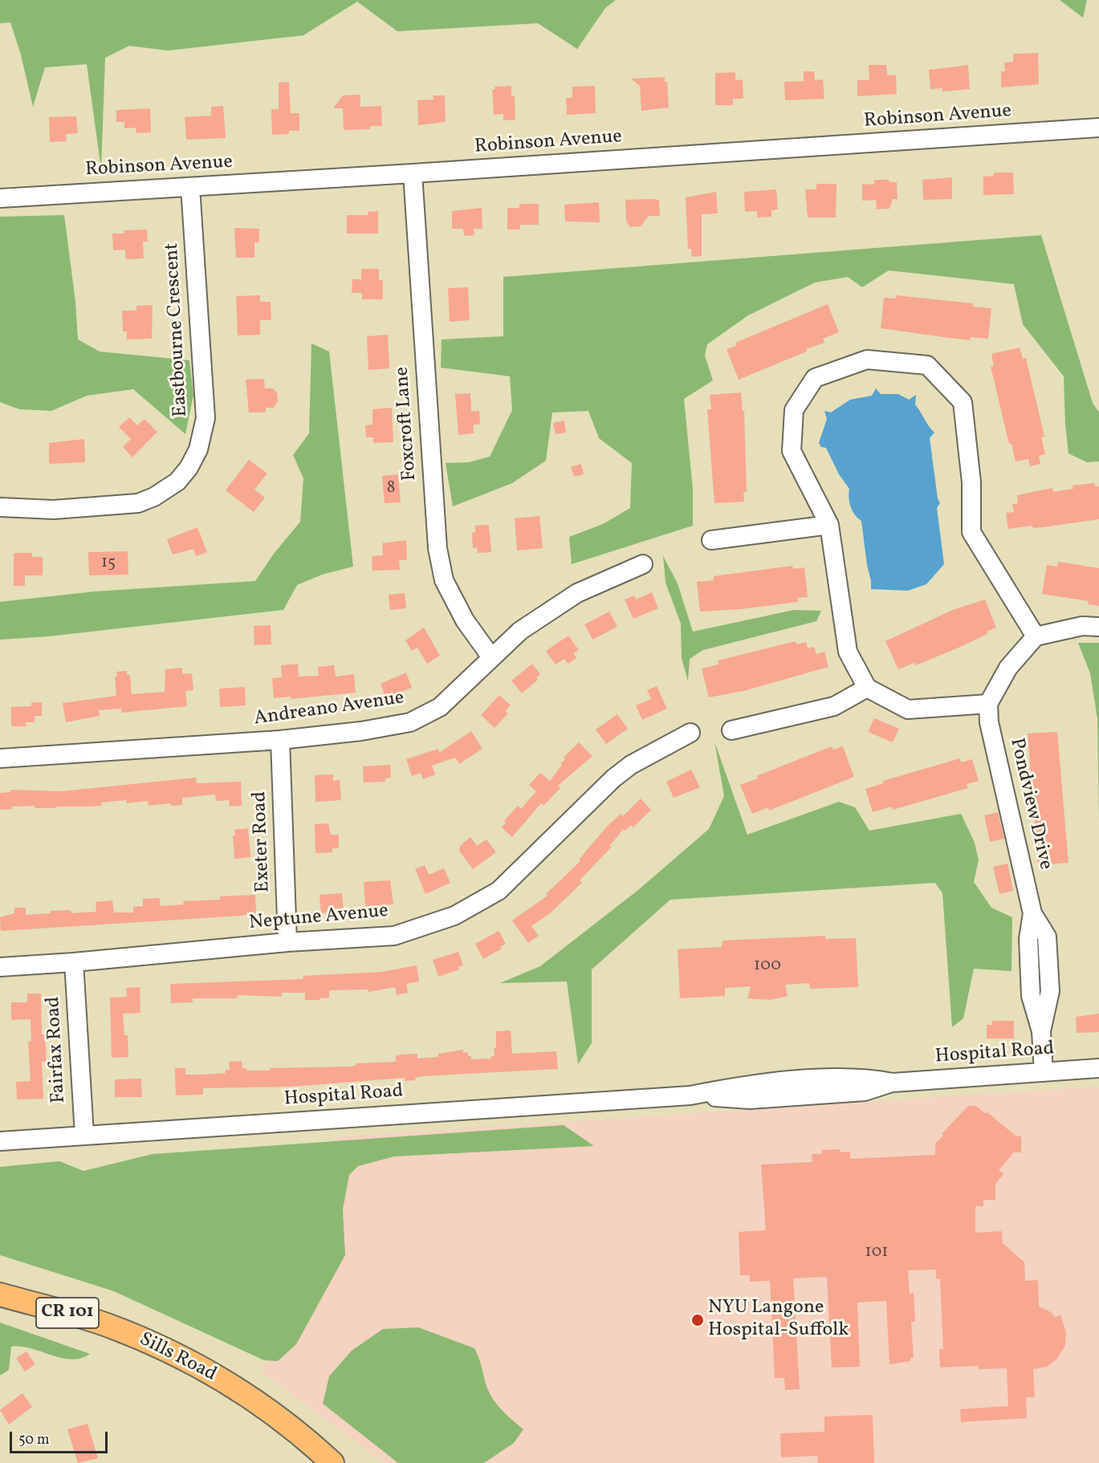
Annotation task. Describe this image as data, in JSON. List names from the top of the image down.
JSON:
{
  "streets": {
    "main road": ["CR 101", "Sills Road"],
    "street": [
      "Robinson Avenue",
      "Eastbourne Crescent",
      "Foxcroft Lane",
      "Andreano Avenue",
      "Pondview Drive",
      "Exeter Road",
      "Neptune Avenue",
      "Fairfax Road",
      "Hospital Road"
    ]
  },
  "crossings": [
    ["Robinson Avenue", "Eastbourne Crescent"],
    ["Robinson Avenue", "Foxcroft Lane"],
    ["Foxcroft Lane", "Andreano Avenue"],
    ["Andreano Avenue", "Exeter Road"],
    ["Pondview Drive", "Hospital Road"],
    ["Exeter Road", "Neptune Avenue"],
    ["Neptune Avenue", "Fairfax Road"],
    ["Fairfax Road", "Hospital Road"]
  ],
  "places": ["NYU Langone Hospital-Suffolk"],
  "house_numbers": [
    "8",
    "15",
    "100",
    "101"
  ],
  "scale_bar": "50 m"
}
